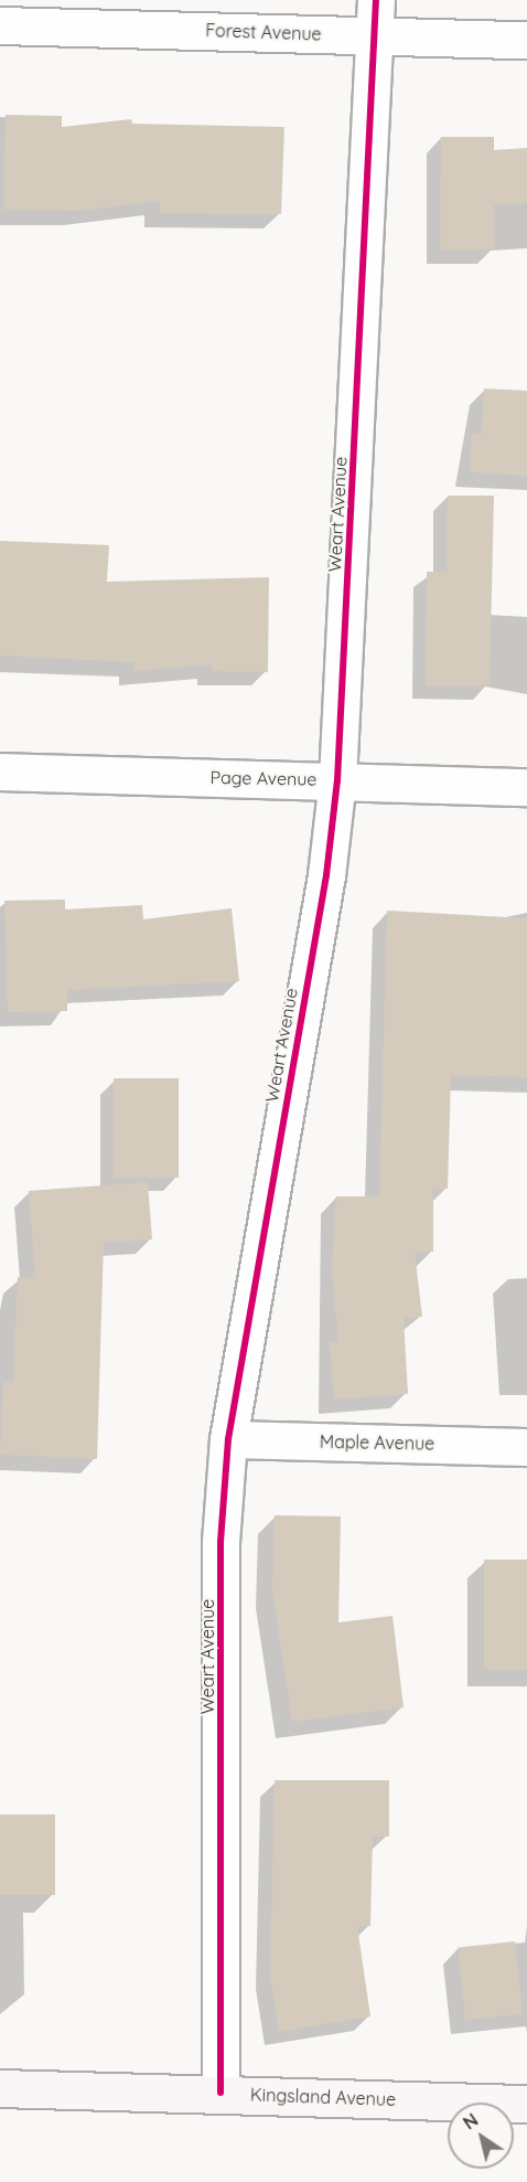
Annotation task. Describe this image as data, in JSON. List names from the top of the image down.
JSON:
{
  "streets": {
    "main road": ["Kingsland Avenue"],
    "street": [
      "Forest Avenue",
      "Weart Avenue",
      "Page Avenue",
      "Maple Avenue"
    ]
  },
  "crossings": [
    ["Forest Avenue", "Weart Avenue"],
    ["Weart Avenue", "Page Avenue"],
    ["Weart Avenue", "Maple Avenue"],
    ["Weart Avenue", "Kingsland Avenue"]
  ],
  "north": "top left"
}
